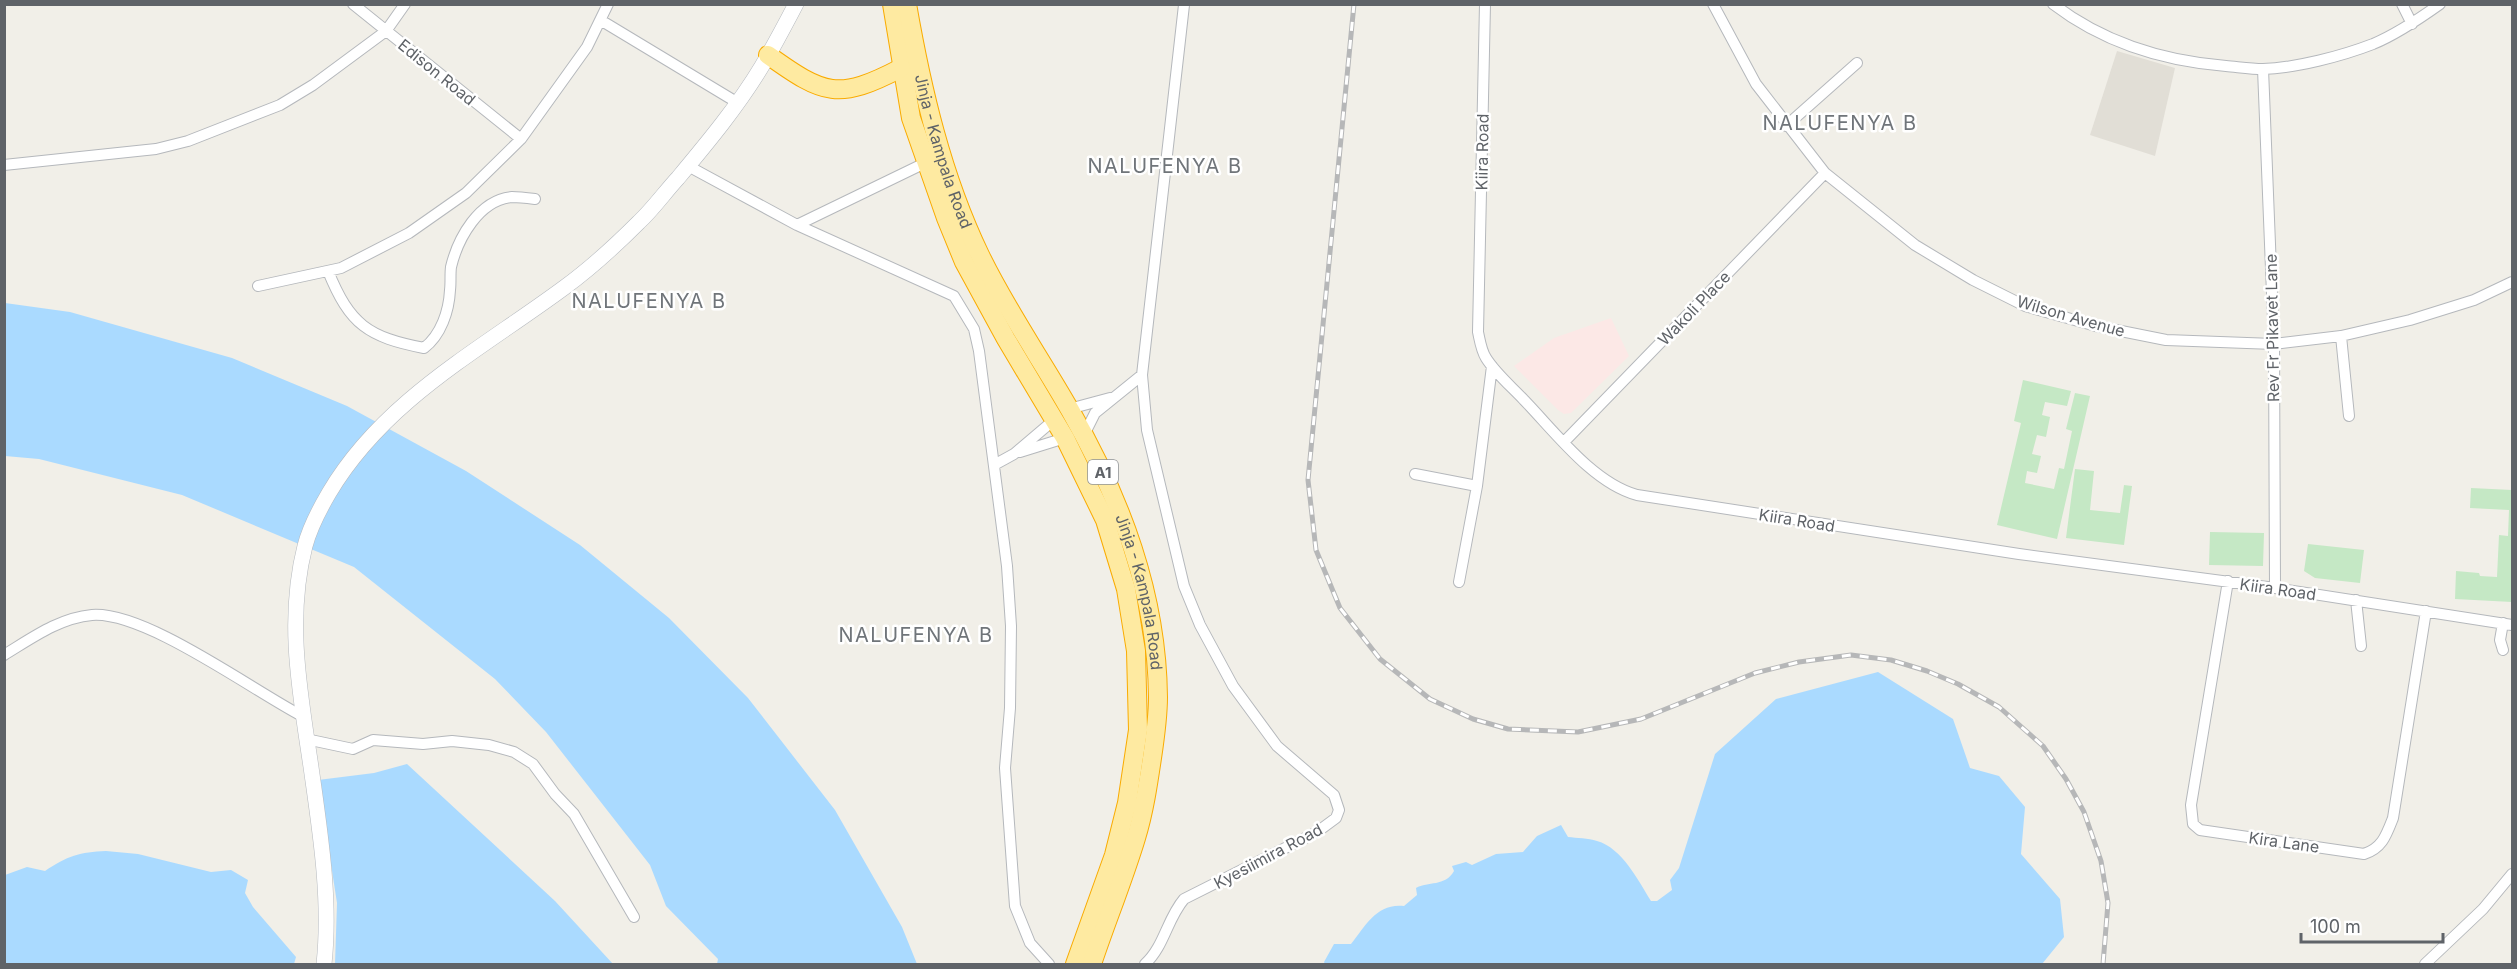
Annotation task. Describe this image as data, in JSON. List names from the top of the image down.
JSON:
{
  "streets": {
    "highway": ["Jinja - Kampala Road", "A1"],
    "street": [
      "Edison Road",
      "Kiira Road",
      "Wakoli Place",
      "Wilson Avenue",
      "Rev Fr Pikavet Lane",
      "Kira Lane",
      "Kyesiimira Road"
    ]
  },
  "crossings": [
    ["Kiira Road", "Wakoli Place"],
    ["Kiira Road", "Rev Fr Pikavet Lane"],
    ["Kiira Road", "Kira Lane"],
    ["Wakoli Place", "Wilson Avenue"],
    ["Wilson Avenue", "Rev Fr Pikavet Lane"]
  ],
  "districts": [
    "NALUFENYA B",
    "NALUFENYA B",
    "NALUFENYA B",
    "NALUFENYA B"
  ],
  "scale_bar": "100 m"
}
